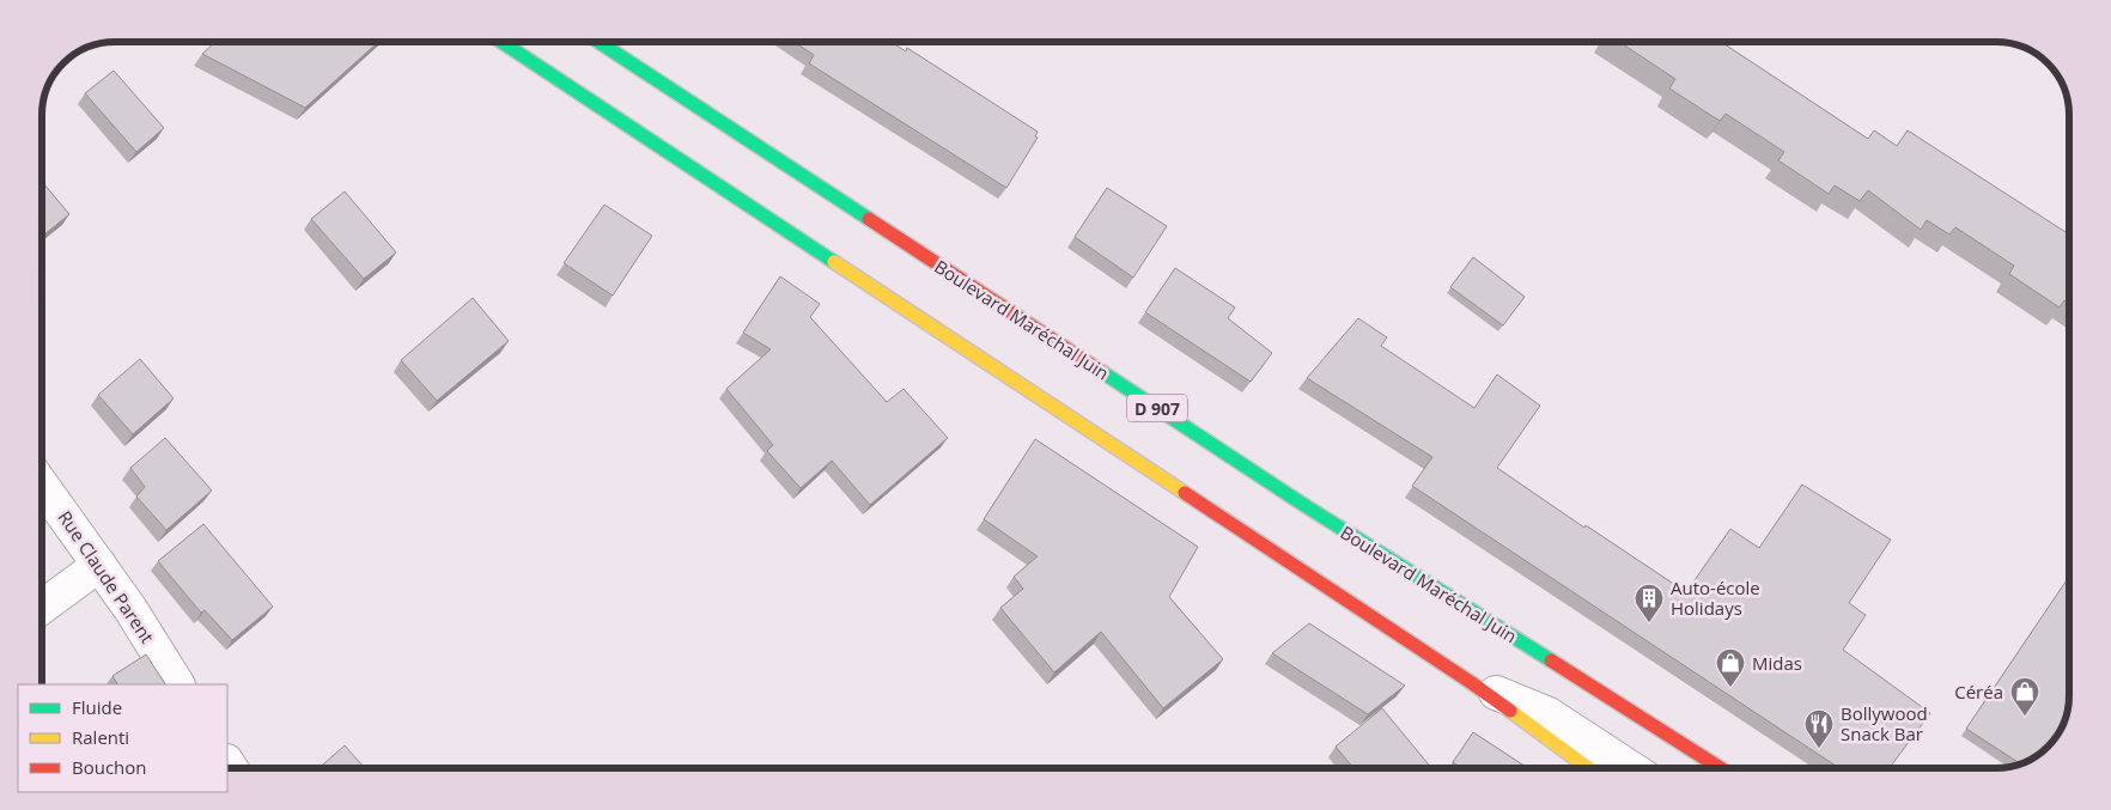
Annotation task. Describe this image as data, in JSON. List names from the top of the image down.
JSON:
{
  "streets": {
    "main road": ["Boulevard Maréchal Juin", "D 907"],
    "street": ["Rue Claude Parent"]
  },
  "places": {
    "building": ["Auto-école Holidays"],
    "shop": ["Midas", "Céréa"],
    "restaurant": ["Bollywood Snack Bar"]
  },
  "legend": ["Fluide", "Ralenti", "Bouchon"]
}
